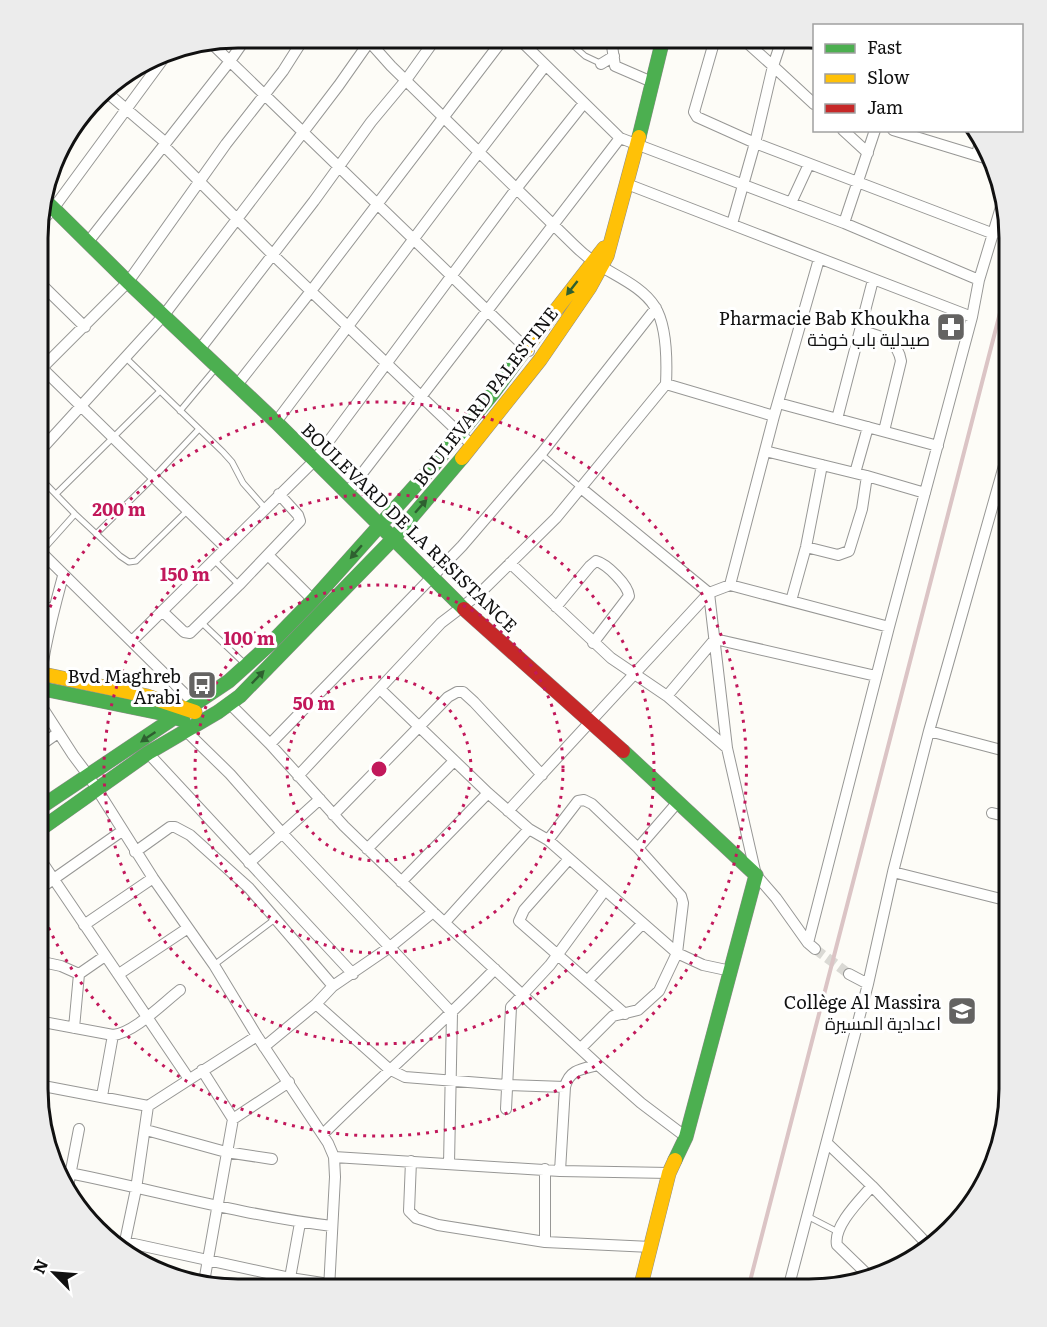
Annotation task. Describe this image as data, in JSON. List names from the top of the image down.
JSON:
{
  "streets": {
    "street": ["BOULEVARD PALESTINE", "BOULEVARD DE LA RESISTANCE"]
  },
  "crossings": [
    ["BOULEVARD PALESTINE", "BOULEVARD DE LA RESISTANCE"]
  ],
  "places": {
    "pharmacy": ["Pharmacie Bab Khoukha صيدلية باب خوخة"],
    "bus stop": ["Bvd Maghreb Arabi"],
    "school or university": ["Collège Al Massira اعدادية المسيرة"]
  },
  "legend": ["Fast", "Slow", "Jam"],
  "north": "top left",
  "rings": [
    "200 m",
    "150 m",
    "100 m",
    "50 m"
  ]
}
